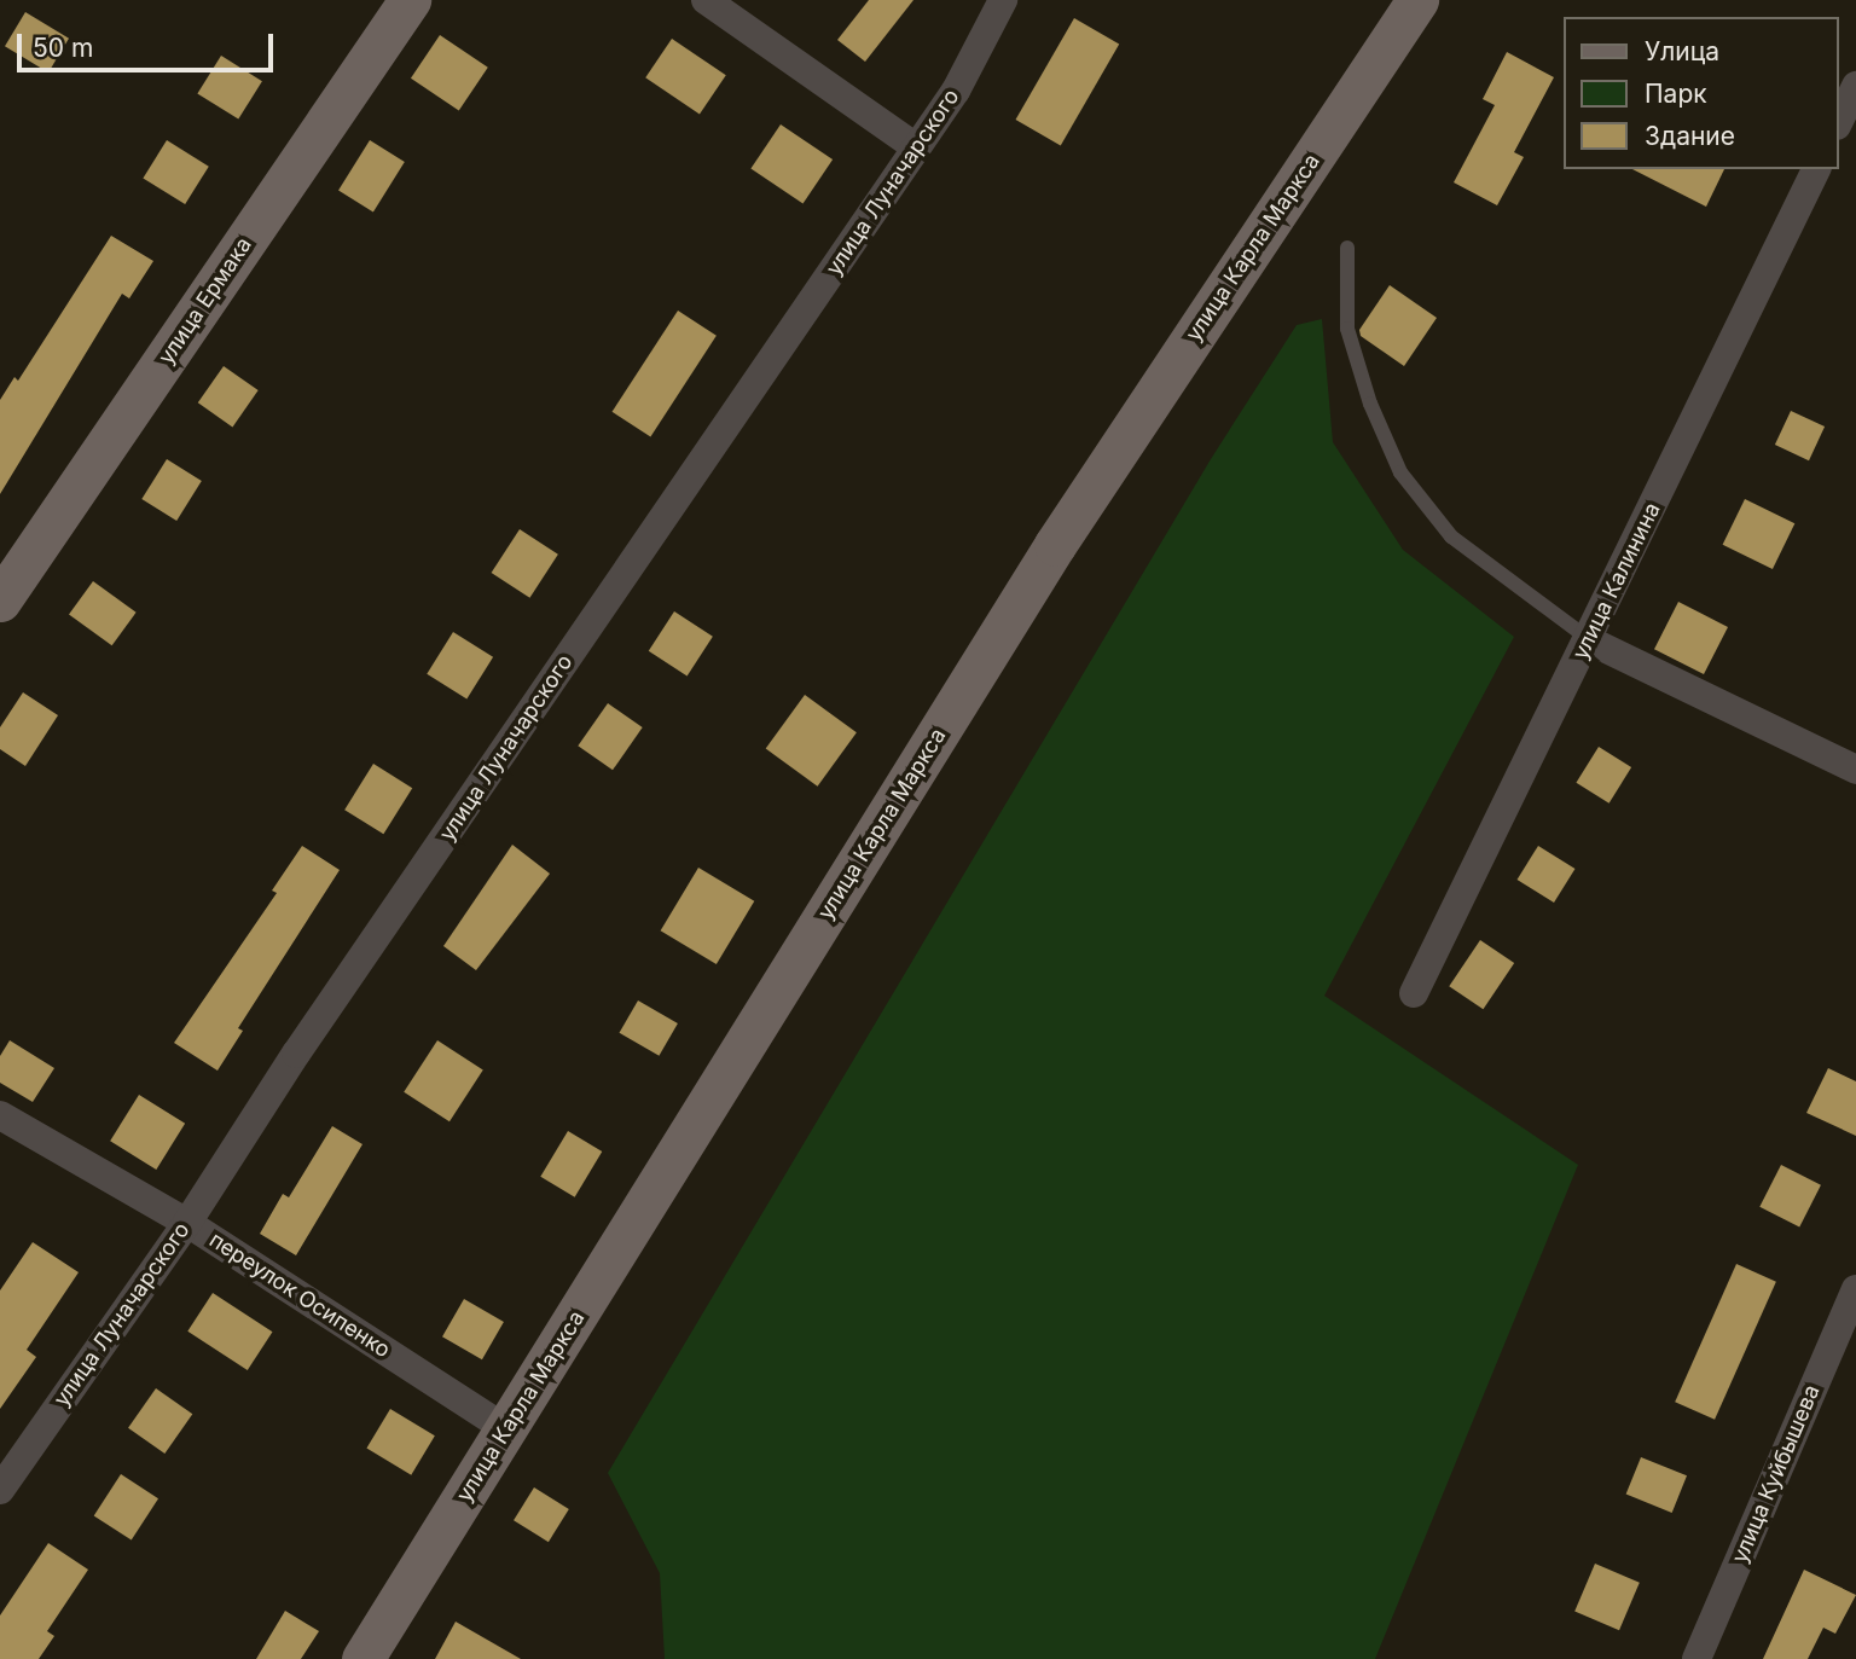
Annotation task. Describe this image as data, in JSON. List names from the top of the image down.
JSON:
{
  "streets": {
    "main road": ["улица Карла Маркса", "улица Ермака"],
    "street": [
      "улица Луначарского",
      "улица Калинина",
      "переулок Осипенко",
      "улица Куйбышева"
    ]
  },
  "crossings": [
    ["улица Луначарского", "переулок Осипенко"],
    ["улица Карла Маркса", "переулок Осипенко"]
  ],
  "legend": ["Улица", "Парк", "Здание"],
  "scale_bar": "50 m"
}
